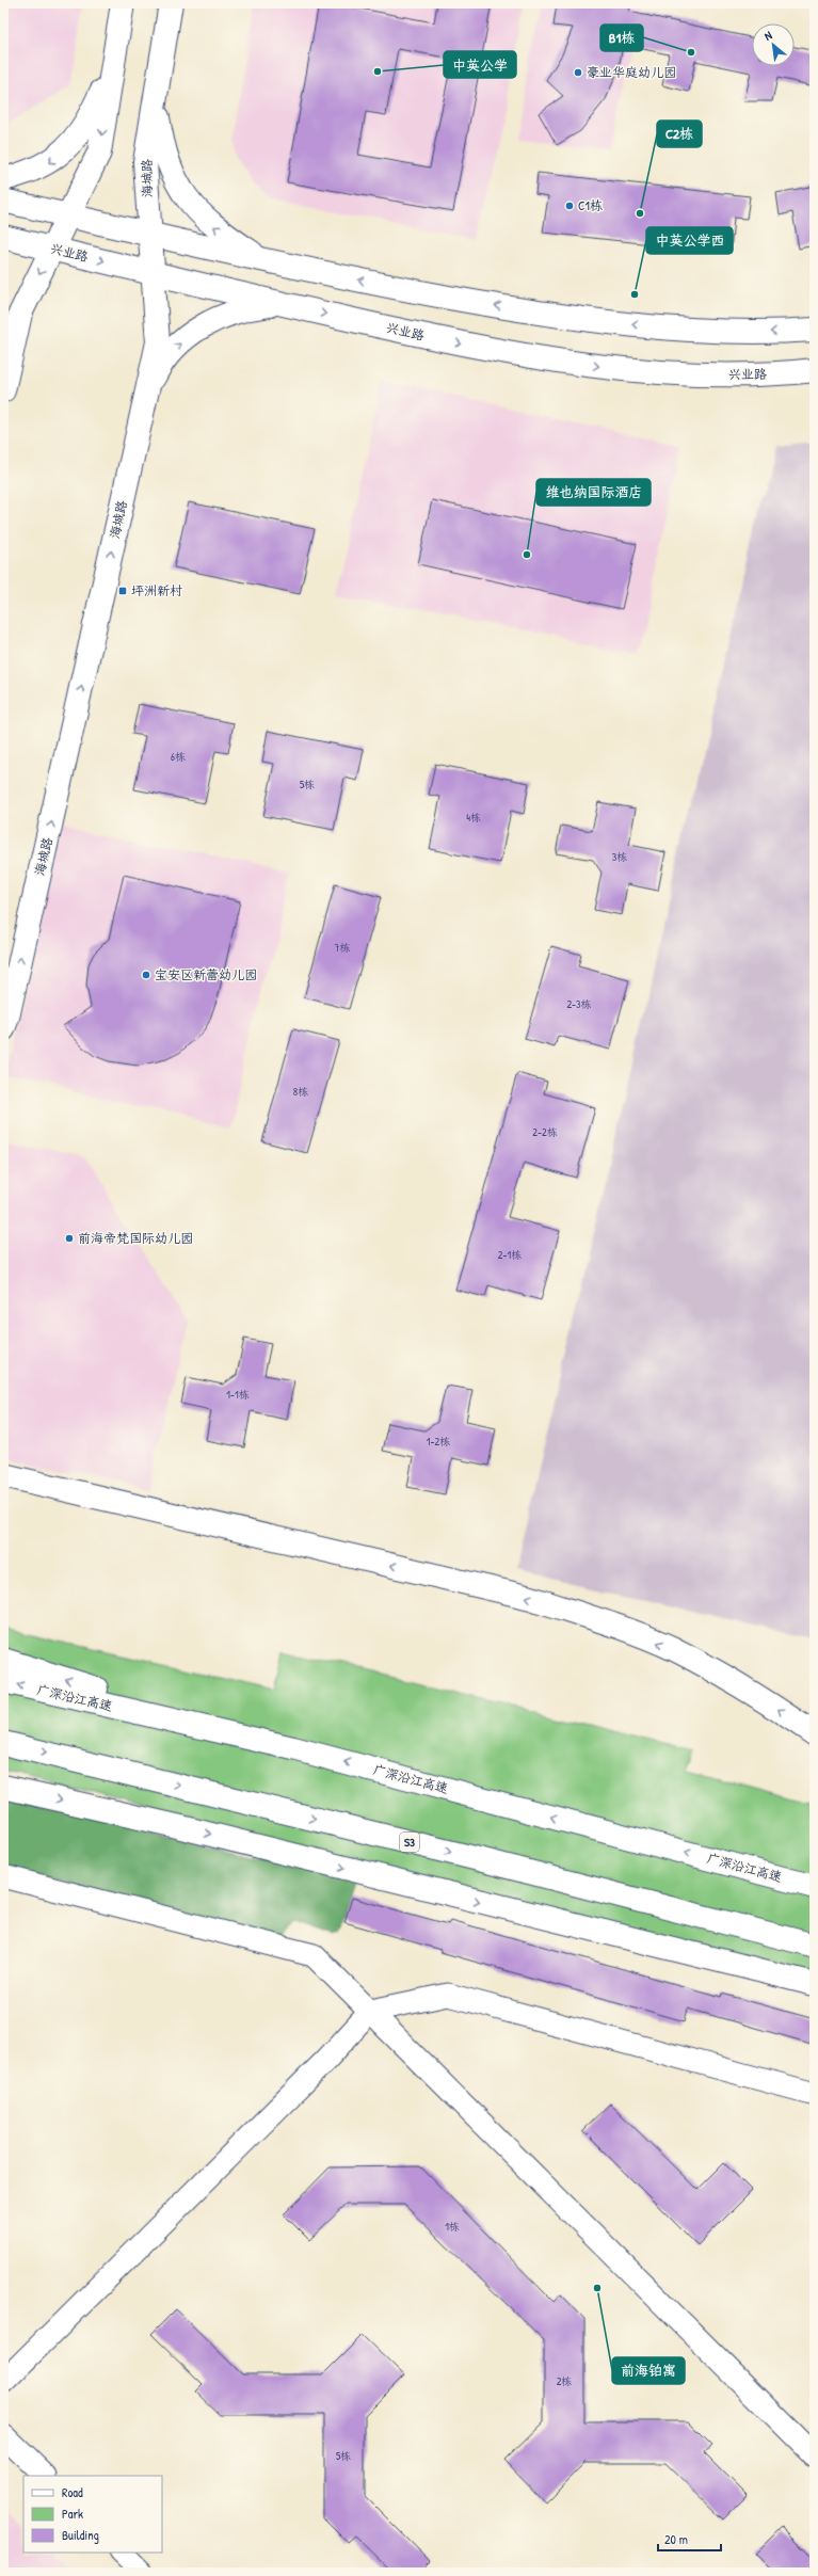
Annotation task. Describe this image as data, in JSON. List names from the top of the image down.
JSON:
{
  "streets": {
    "main road": [
      "海城路",
      "兴业路",
      "广深沿江高速",
      "S3"
    ]
  },
  "crossings": [
    ["海城路", "兴业路"]
  ],
  "one_way": ["海城路"],
  "places": {
    "other": [
      "B1栋",
      "中英公学",
      "豪业华庭幼儿园",
      "C1栋",
      "C2栋",
      "中英公学西",
      "维也纳国际酒店",
      "宝安区新蕾幼儿园",
      "前海帝梵国际幼儿园",
      "前海铂寓"
    ],
    "transit": ["坪洲新村"]
  },
  "house_numbers": [
    "6栋",
    "5栋",
    "4栋",
    "3栋",
    "7栋",
    "2-3栋",
    "8栋",
    "2-2栋",
    "2-1栋",
    "1-1栋",
    "1-2栋",
    "1栋",
    "2栋",
    "5栋"
  ],
  "legend": ["Road", "Park", "Building"],
  "scale_bar": "20 m",
  "north": "top left"
}
